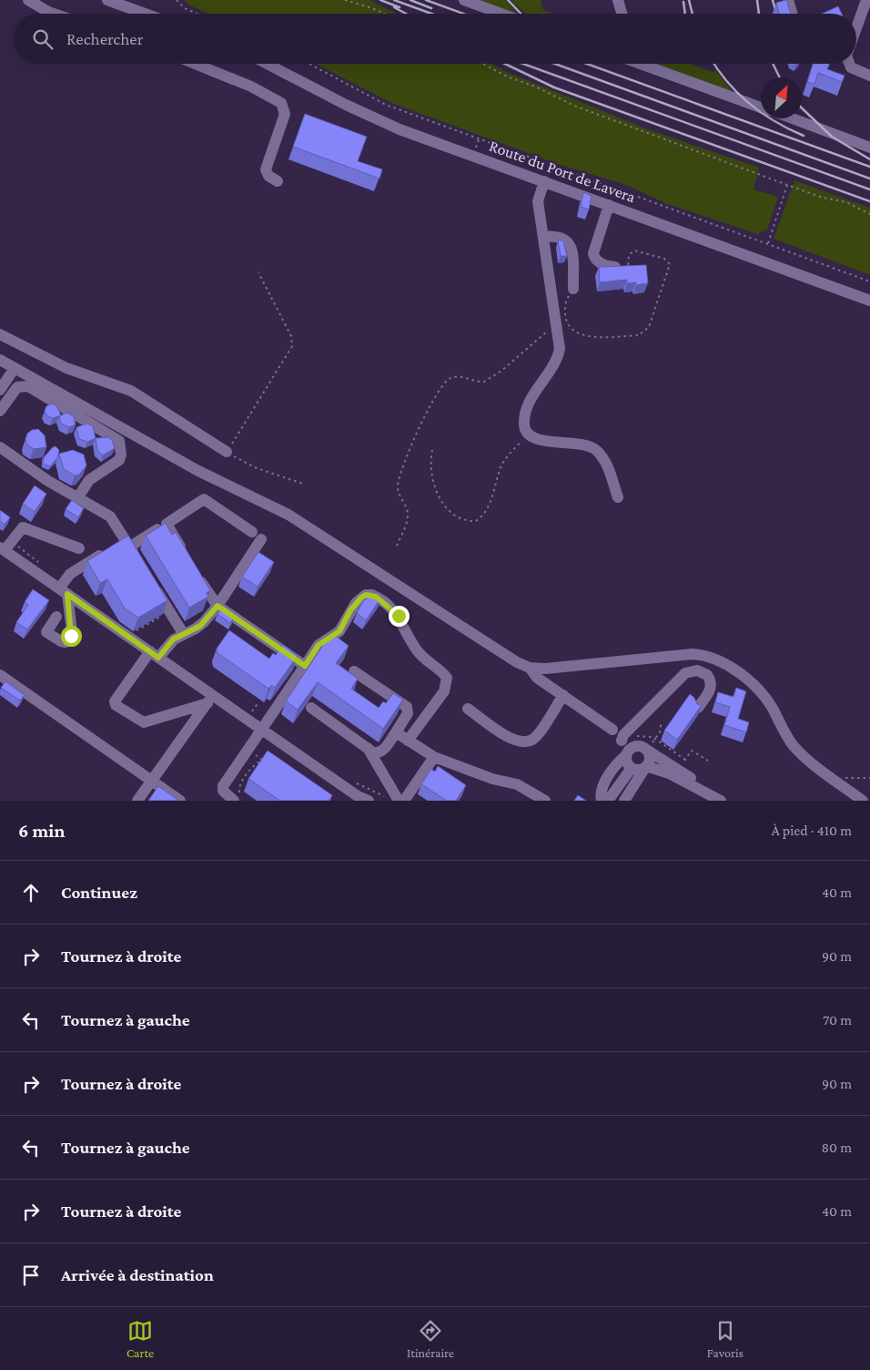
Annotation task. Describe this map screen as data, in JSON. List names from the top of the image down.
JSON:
{
  "streets": {
    "street": ["Route du Port de Lavera"]
  },
  "north": "top right",
  "page": {
    "search": "Rechercher",
    "heading": ["6 min", "À pied · 410 m"],
    "list": [
      ["Continuez", "40 m"],
      ["Tournez à droite", "90 m"],
      ["Tournez à gauche", "70 m"],
      ["Tournez à droite", "90 m"],
      ["Tournez à gauche", "80 m"],
      ["Tournez à droite", "40 m"],
      "Arrivée à destination"
    ],
    "nav": ["Carte", "Itinéraire", "Favoris"]
  }
}
